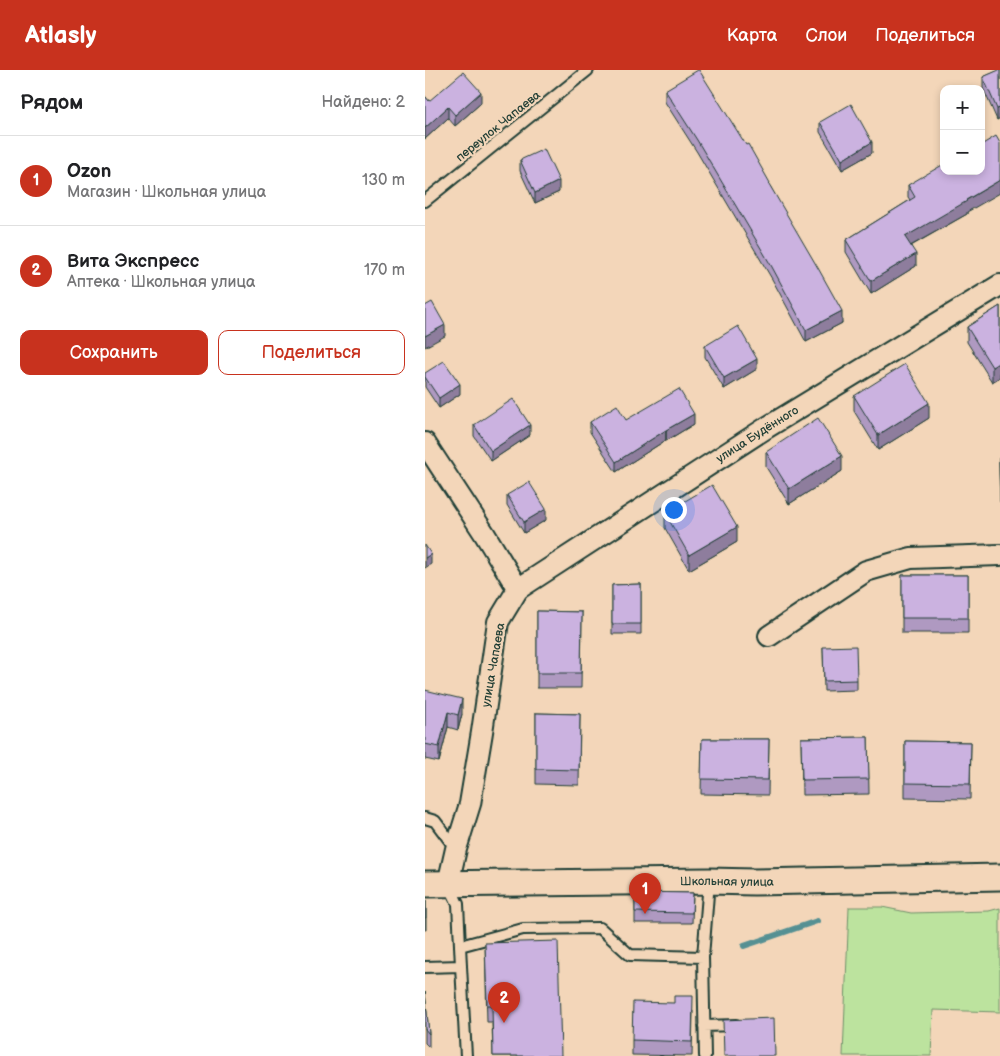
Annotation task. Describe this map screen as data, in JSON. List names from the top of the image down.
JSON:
{
  "streets": {
    "street": ["улица Будённого", "улица Чапаева", "Школьная улица"],
    "lane": ["переулок Чапаева"]
  },
  "crossings": [
    ["улица Будённого", "улица Чапаева"],
    ["улица Чапаева", "Школьная улица"]
  ],
  "page": {
    "header": "Atlasly",
    "nav": ["Карта", "Слои", "Поделиться"],
    "heading": ["Рядом", "Найдено: 2"],
    "map_buttons": ["+", "−"],
    "list": [
      {
        "mark": "1",
        "name": "Ozon",
        "note": "Магазин · Школьная улица",
        "value": "130 m"
      },
      {
        "mark": "2",
        "name": "Вита Экспресс",
        "note": "Аптека · Школьная улица",
        "value": "170 m"
      }
    ],
    "buttons": ["Сохранить", "Поделиться"],
    "pins": ["1", "2"]
  }
}
